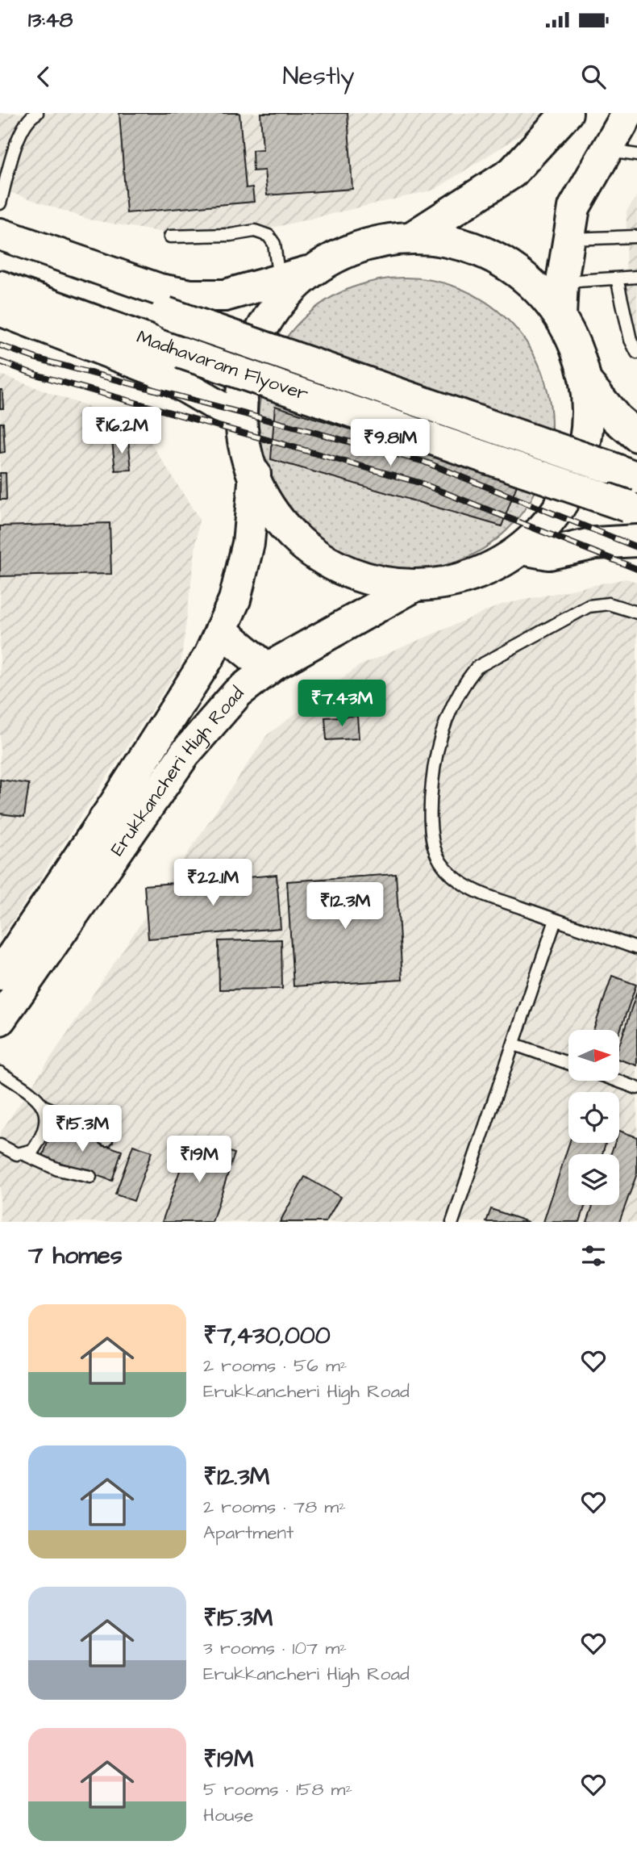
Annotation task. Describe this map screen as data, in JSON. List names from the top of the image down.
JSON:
{
  "streets": {
    "main road": ["Madhavaram Flyover", "Erukkancheri High Road"]
  },
  "north": "right",
  "page": {
    "status": "13:48",
    "header": "Nestly",
    "price": [
      "₹16.2M",
      "₹9.81M",
      "₹7.43M",
      "₹22.1M",
      "₹12.3M",
      "₹15.3M",
      "₹19M"
    ],
    "heading": "7 homes",
    "list": [
      {
        "name": "₹7,430,000",
        "note": "2 rooms · 56 m² · Erukkancheri High Road"
      },
      {
        "name": "₹12.3M",
        "note": "2 rooms · 78 m² · Apartment"
      },
      {
        "name": "₹15.3M",
        "note": "3 rooms · 107 m² · Erukkancheri High Road"
      },
      {
        "name": "₹19M",
        "note": "5 rooms · 158 m² · House"
      }
    ]
  }
}
